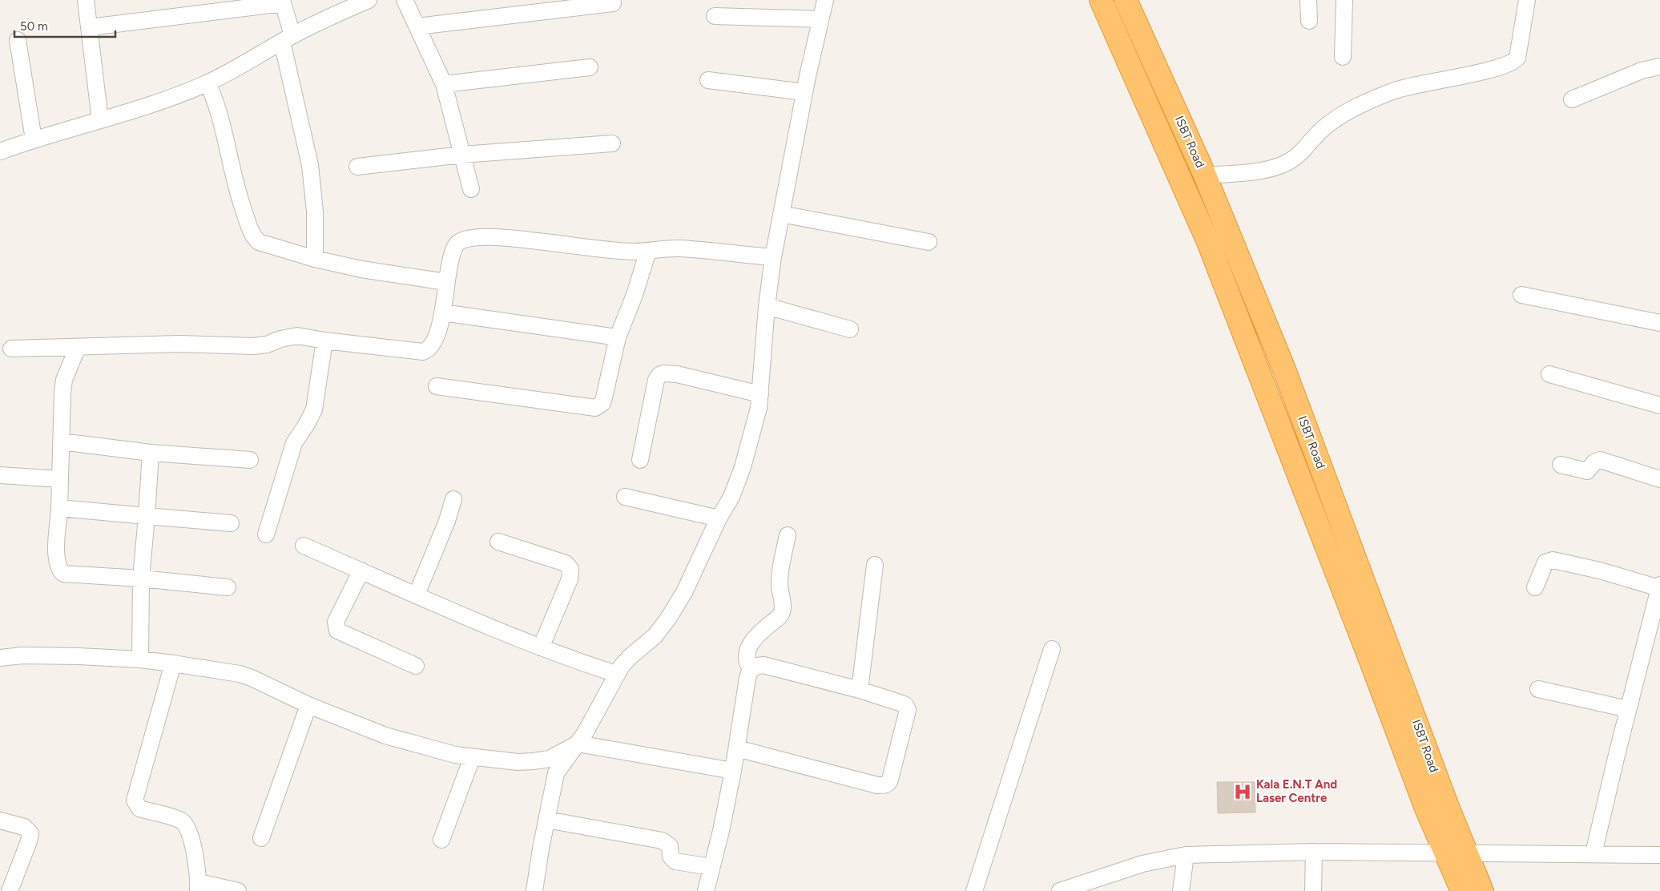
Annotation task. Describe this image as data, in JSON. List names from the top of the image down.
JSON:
{
  "streets": {
    "highway": ["ISBT Road"]
  },
  "places": {
    "hospital": ["Kala E.N.T And Laser Centre"]
  },
  "scale_bar": "50 m"
}
